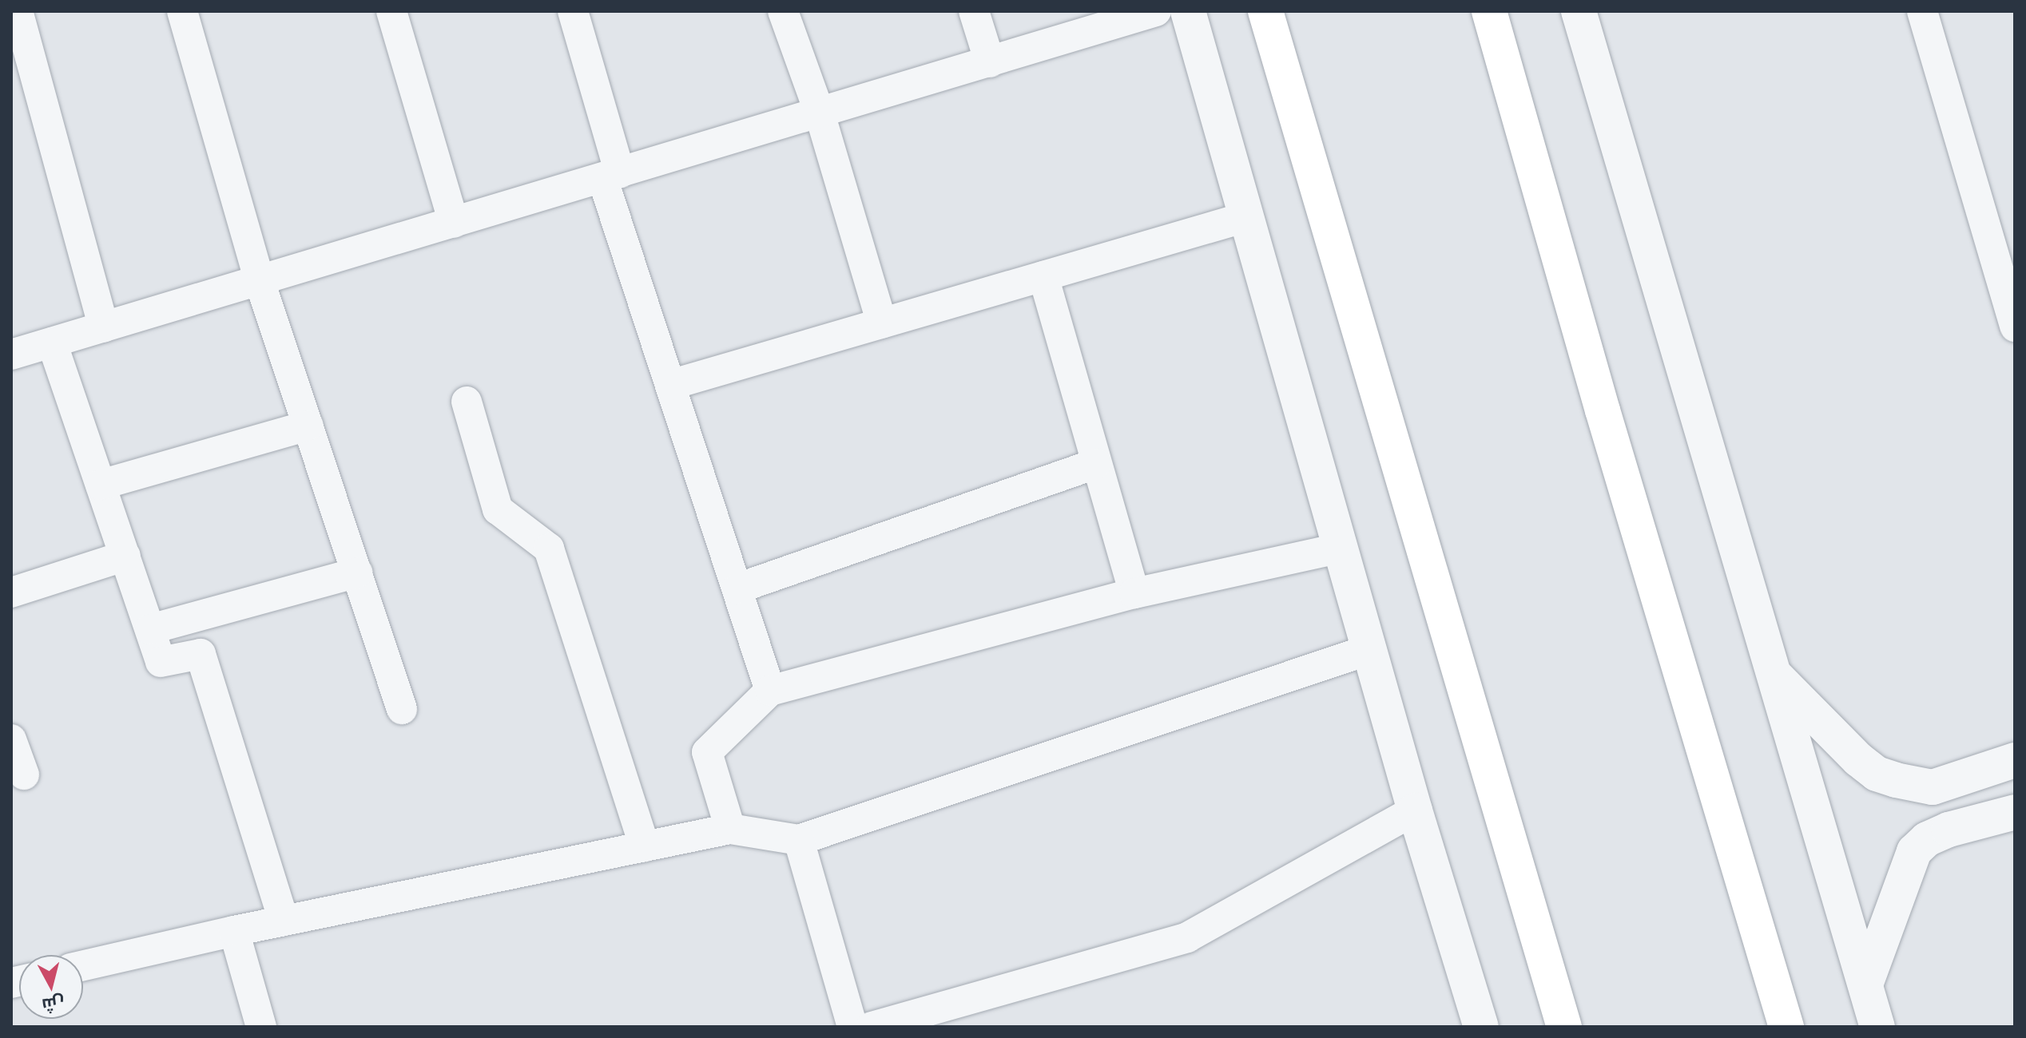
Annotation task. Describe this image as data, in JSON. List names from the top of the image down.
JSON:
{
  "north": "bottom"
}
